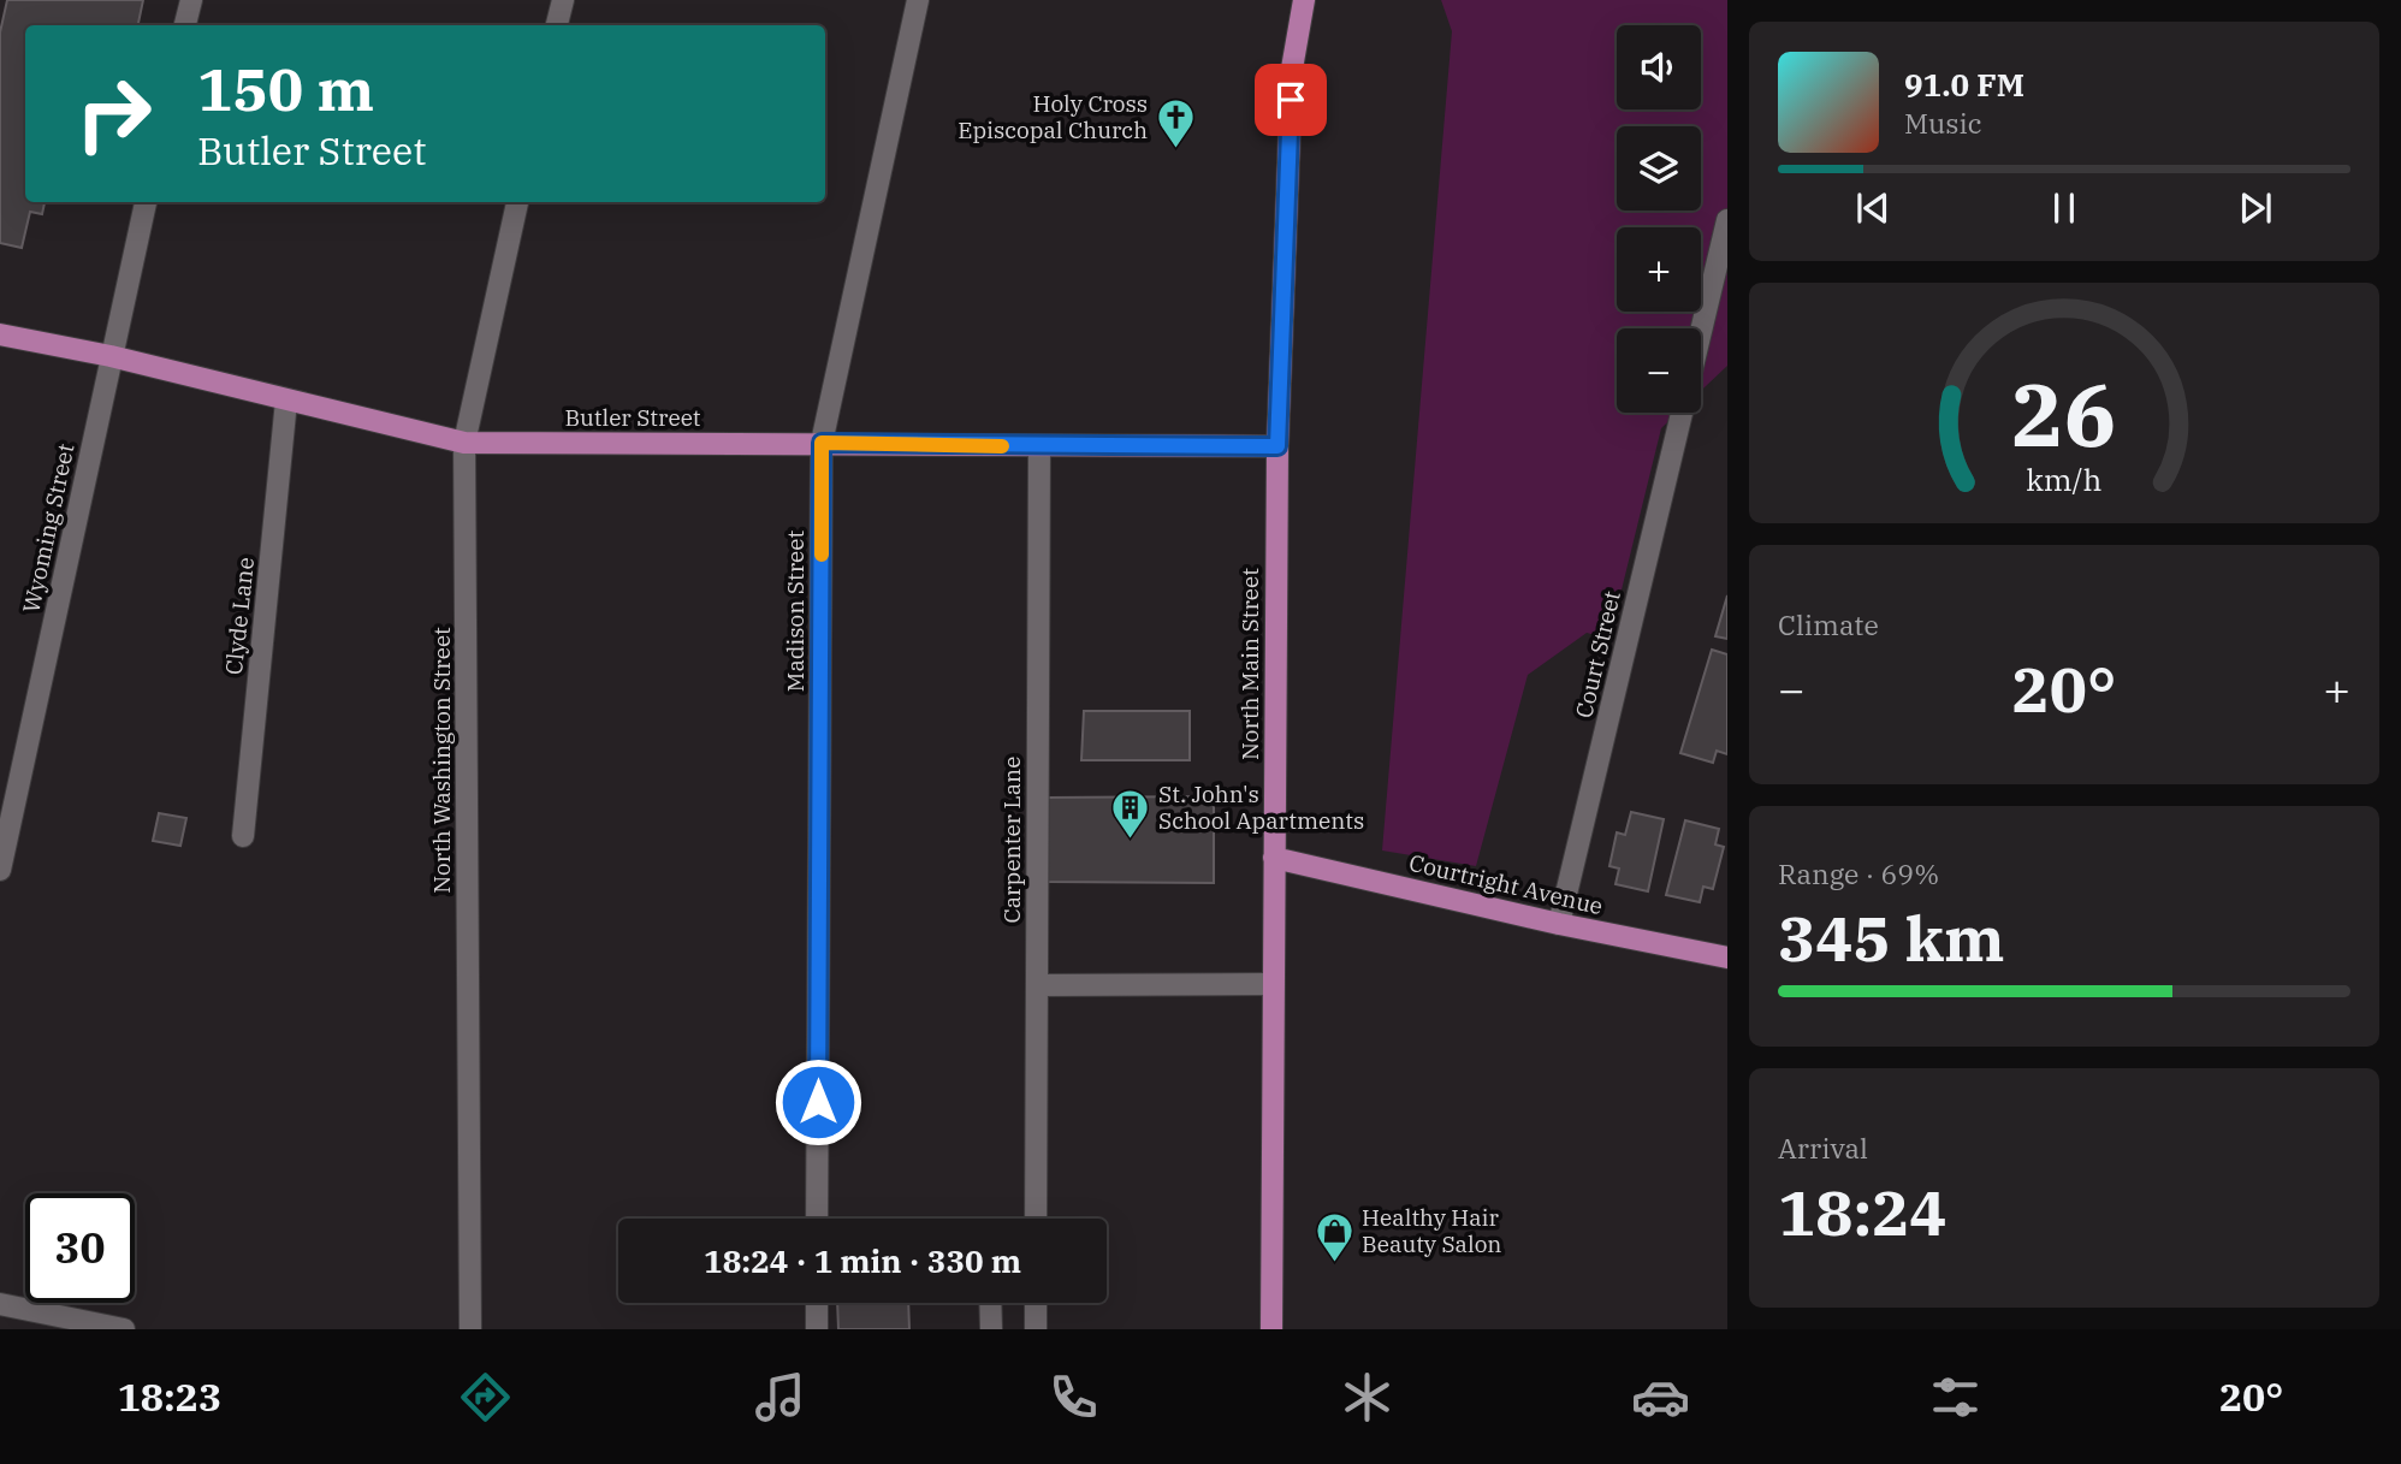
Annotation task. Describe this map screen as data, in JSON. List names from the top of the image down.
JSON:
{
  "streets": {
    "main road": ["Butler Street", "North Main Street", "Courtright Avenue"],
    "street": [
      "Wyoming Street",
      "Madison Street",
      "Clyde Lane",
      "Court Street",
      "North Washington Street",
      "Carpenter Lane"
    ]
  },
  "crossings": [
    ["Butler Street", "Wyoming Street"],
    ["Butler Street", "Madison Street"],
    ["Butler Street", "Clyde Lane"],
    ["Butler Street", "North Main Street"],
    ["Butler Street", "North Washington Street"],
    ["Butler Street", "Carpenter Lane"],
    ["Court Street", "Courtright Avenue"],
    ["North Main Street", "Courtright Avenue"]
  ],
  "places": {
    "church": ["Holy Cross Episcopal Church"],
    "building": ["St. John's School Apartments"],
    "shop": ["Healthy Hair Beauty Salon"]
  },
  "page": {
    "map_buttons": ["+", "−"],
    "turn": ["150 m", "Butler Street"],
    "song": ["91.0 FM", "Music"],
    "tile": [
      "Climate",
      ["Range · 69%", "345 km"],
      ["Arrival", "18:24"]
    ],
    "heat": ["−", "20°", "+"],
    "limit": "30",
    "trip": "18:24 · 1 min · 330 m",
    "tabs": ["18:23", "20°"],
    "gauge": ["26", "km/h"]
  }
}
